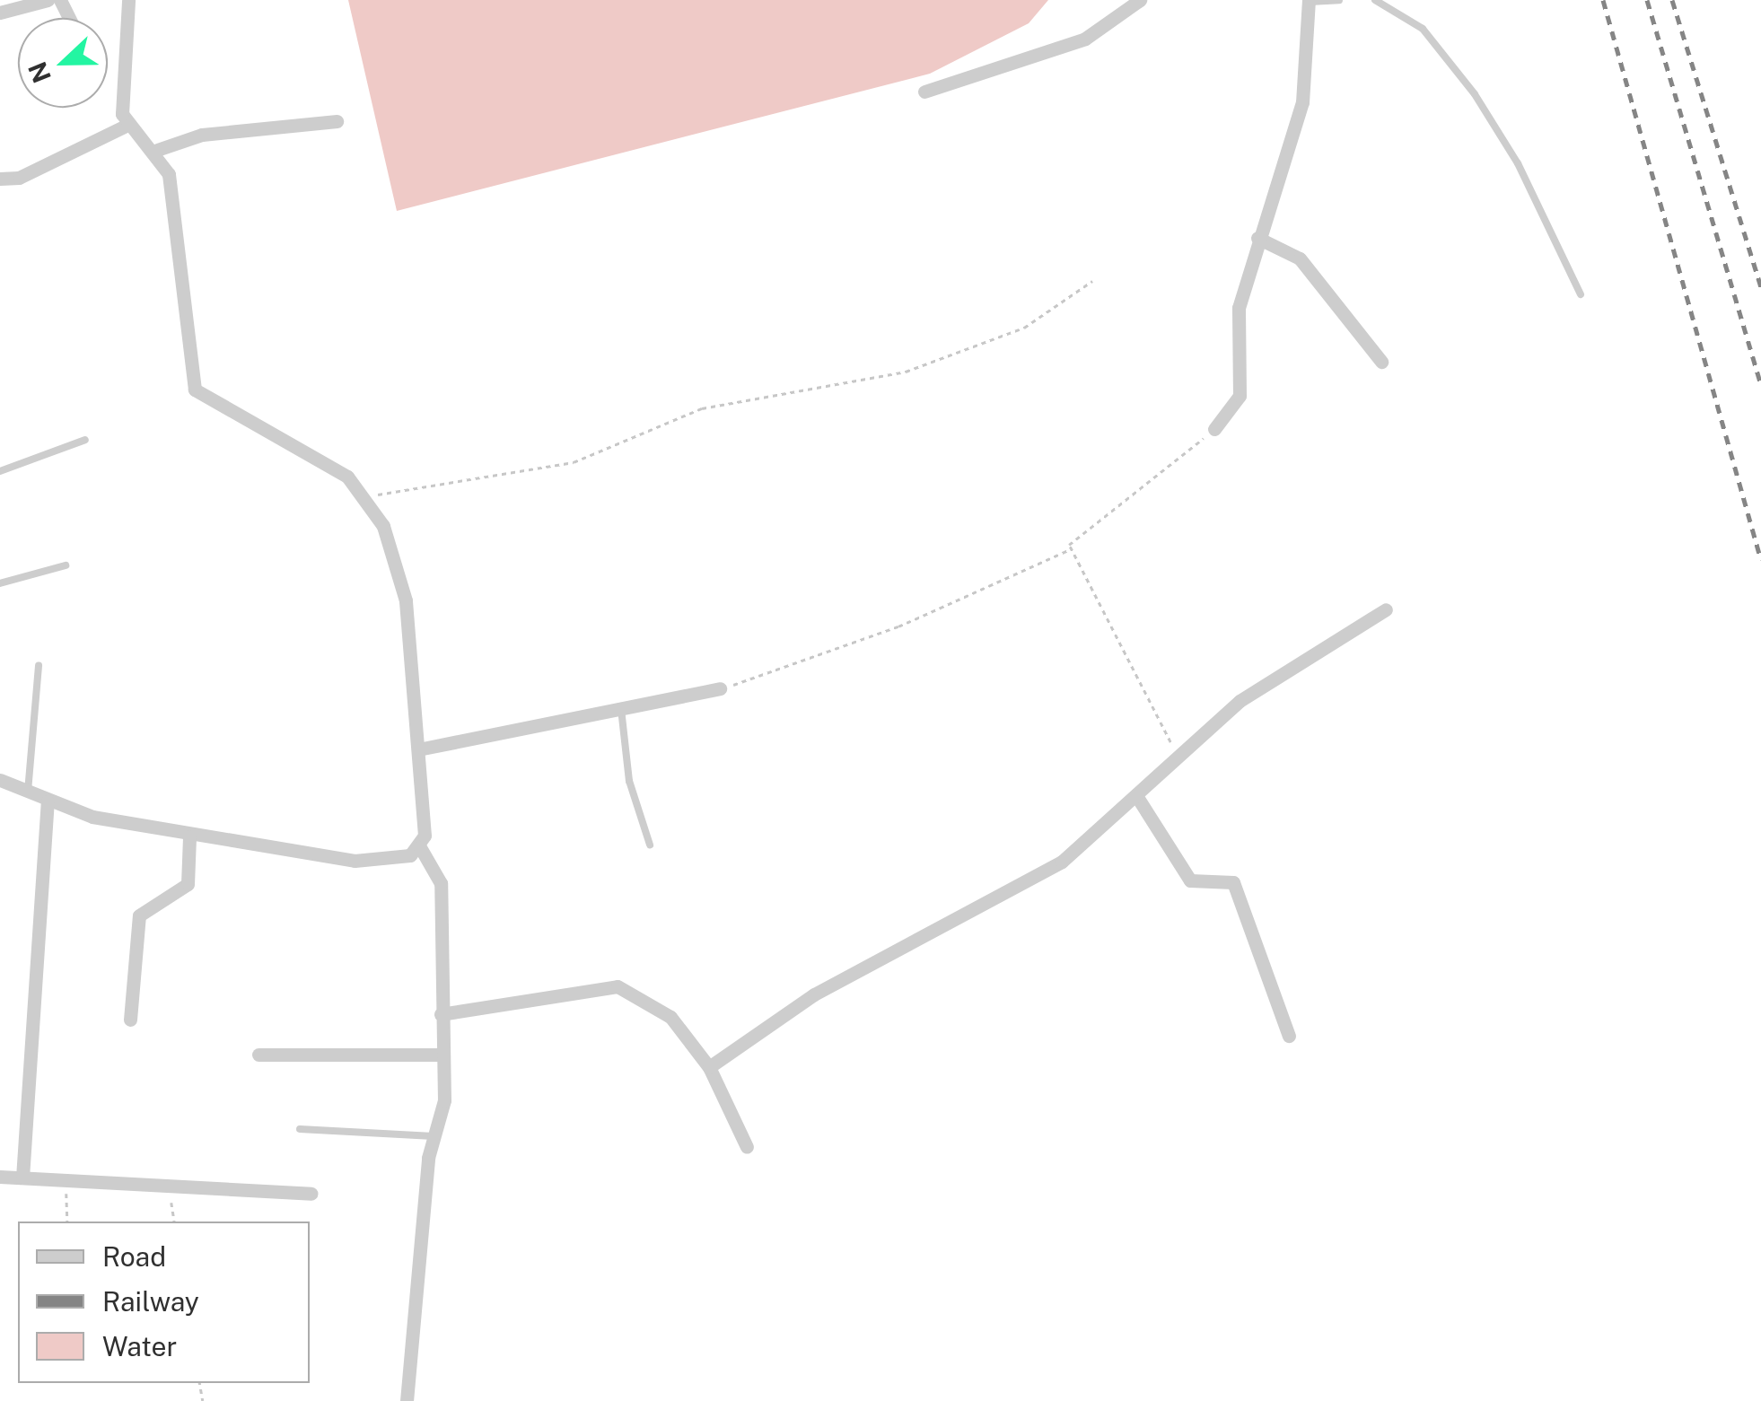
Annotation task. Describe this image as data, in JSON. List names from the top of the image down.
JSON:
{
  "legend": ["Road", "Railway", "Water"],
  "north": "left"
}
